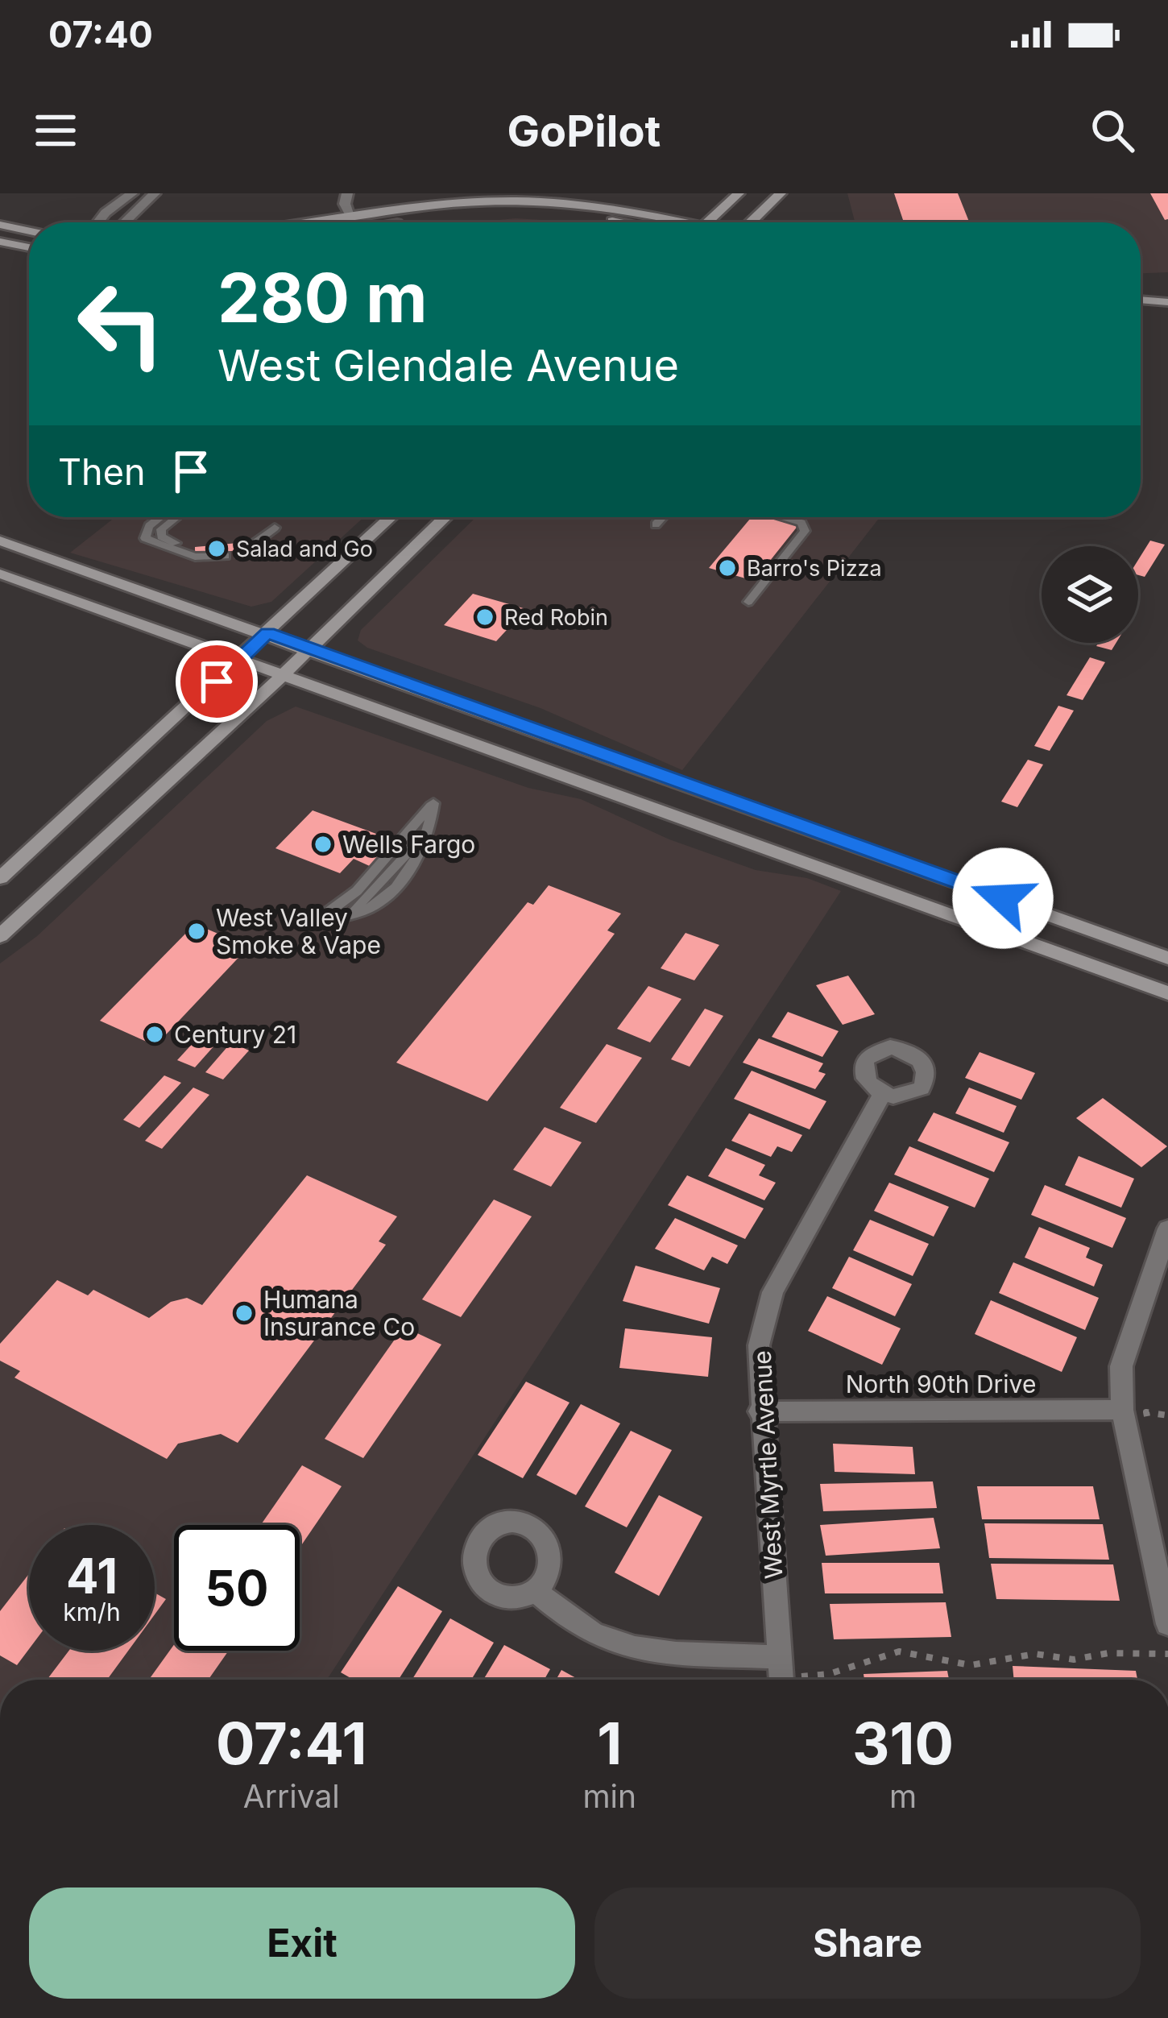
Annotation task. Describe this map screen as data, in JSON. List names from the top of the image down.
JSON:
{
  "streets": {
    "street": ["North 90th Drive", "West Myrtle Avenue"]
  },
  "crossings": [
    ["North 90th Drive", "West Myrtle Avenue"]
  ],
  "places": [
    "Salad and Go",
    "Barro's Pizza",
    "Red Robin",
    "Wells Fargo",
    "West Valley Smoke & Vape",
    "Century 21",
    "Humana Insurance Co"
  ],
  "page": {
    "status": "07:40",
    "header": "GoPilot",
    "turn": ["280 m", "West Glendale Avenue"],
    "then": "Then",
    "speed": "41 km/h",
    "limit": "50",
    "eta": [
      "07:41",
      "Arrival",
      "1",
      "min",
      "310",
      "m"
    ],
    "buttons": ["Exit", "Share"]
  }
}
